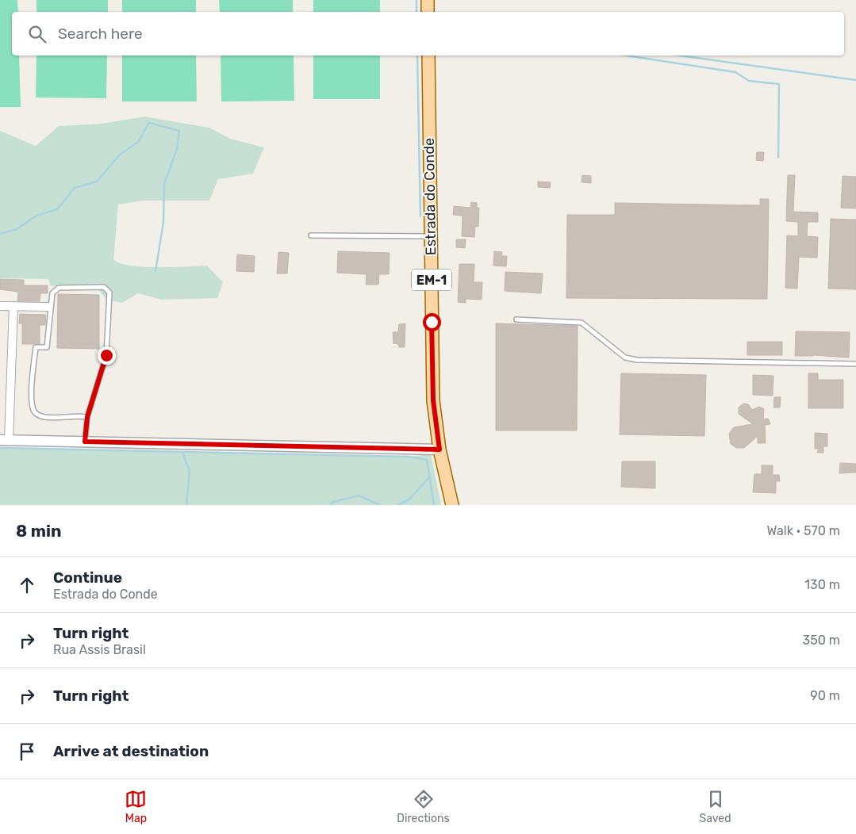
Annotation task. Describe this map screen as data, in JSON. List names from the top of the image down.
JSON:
{
  "streets": {
    "main road": ["Estrada do Conde", "EM-1"]
  },
  "page": {
    "search": "Search here",
    "heading": ["8 min", "Walk · 570 m"],
    "list": [
      ["Continue", "Estrada do Conde", "130 m"],
      ["Turn right", "Rua Assis Brasil", "350 m"],
      ["Turn right", "90 m"],
      "Arrive at destination"
    ],
    "nav": ["Map", "Directions", "Saved"]
  }
}
